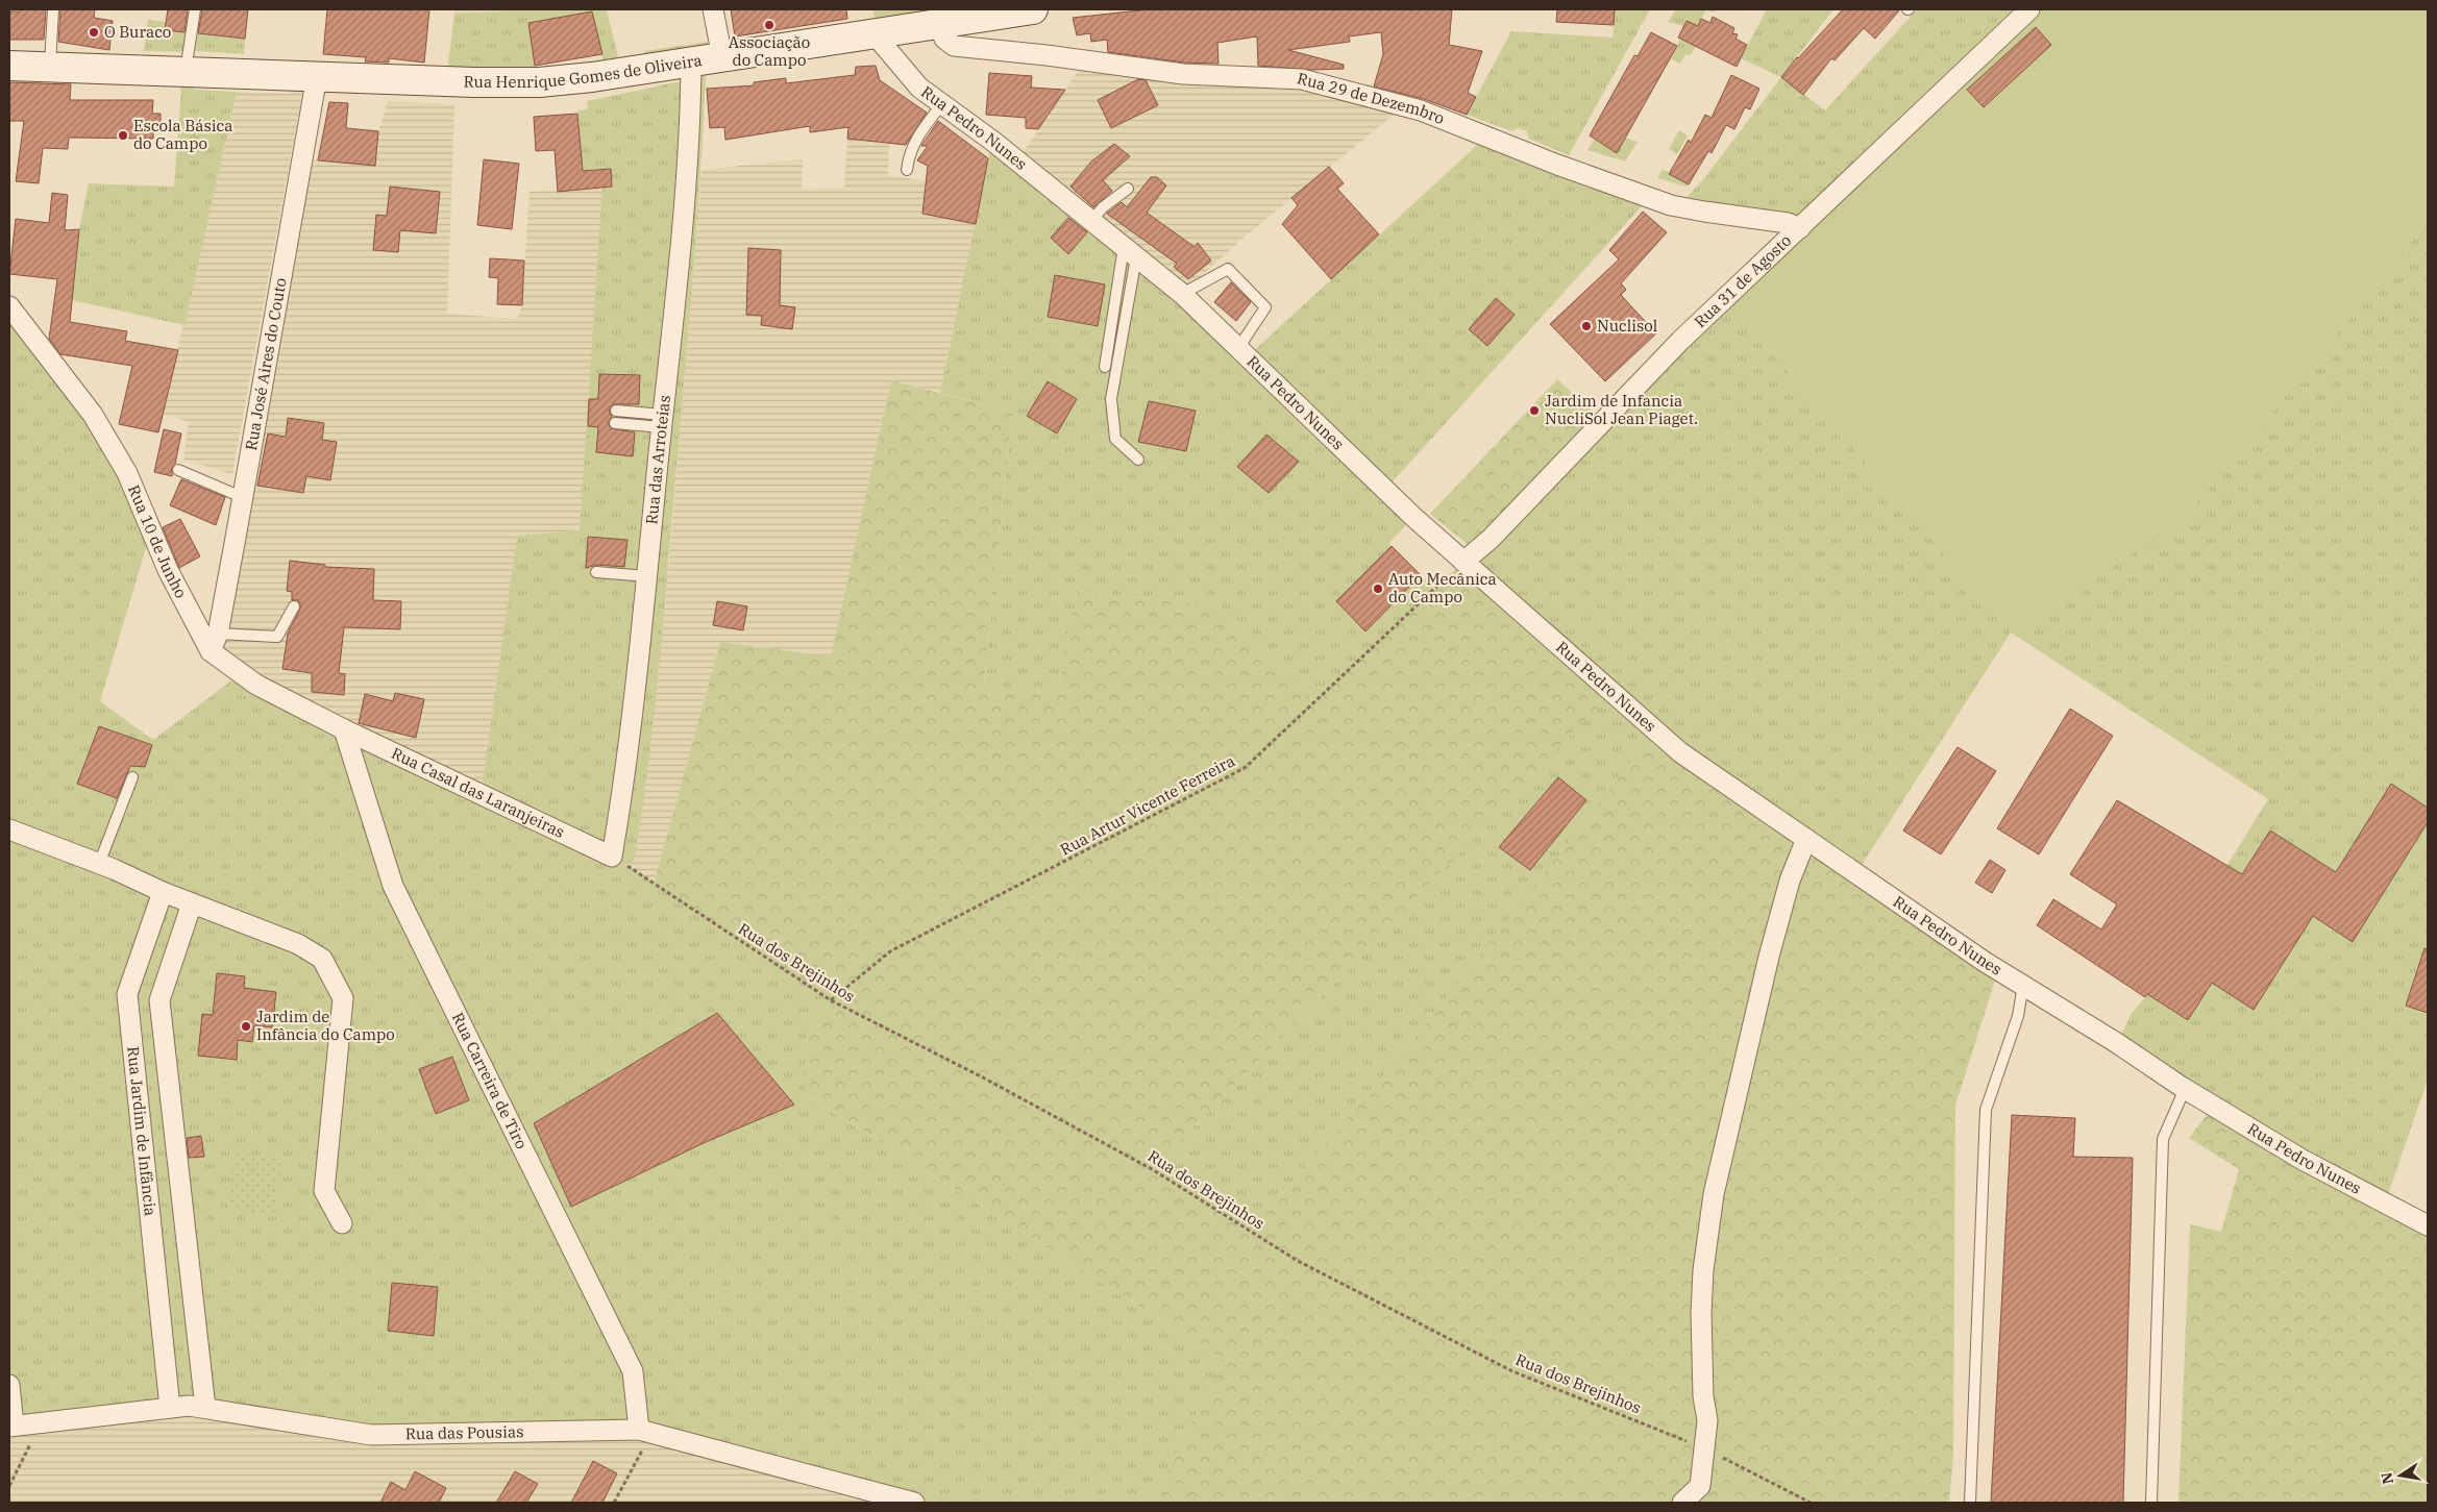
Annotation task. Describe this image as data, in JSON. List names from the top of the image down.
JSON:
{
  "streets": {
    "street": [
      "Rua Henrique Gomes de Oliveira",
      "Rua 29 de Dezembro",
      "Rua Pedro Nunes",
      "Rua 31 de Agosto",
      "Rua José Aires do Couto",
      "Rua das Arroteias",
      "Rua 10 de Junho",
      "Rua Casal das Laranjeiras",
      "Rua Carreira de Tiro",
      "Rua Jardim de Infância",
      "Rua das Pousias"
    ],
    "path": ["Rua Artur Vicente Ferreira", "Rua dos Brejinhos"]
  },
  "crossings": [
    ["Rua Henrique Gomes de Oliveira", "Rua 29 de Dezembro"],
    ["Rua Henrique Gomes de Oliveira", "Rua Pedro Nunes"],
    ["Rua Henrique Gomes de Oliveira", "Rua José Aires do Couto"],
    ["Rua Henrique Gomes de Oliveira", "Rua das Arroteias"],
    ["Rua 29 de Dezembro", "Rua 31 de Agosto"],
    ["Rua Pedro Nunes", "Rua 31 de Agosto"],
    ["Rua Pedro Nunes", "Rua Artur Vicente Ferreira"],
    ["Rua 31 de Agosto", "Rua Artur Vicente Ferreira"],
    ["Rua José Aires do Couto", "Rua 10 de Junho"],
    ["Rua das Arroteias", "Rua Casal das Laranjeiras"],
    ["Rua das Arroteias", "Rua dos Brejinhos"],
    ["Rua 10 de Junho", "Rua Casal das Laranjeiras"],
    ["Rua 10 de Junho", "Rua Carreira de Tiro"],
    ["Rua Casal das Laranjeiras", "Rua dos Brejinhos"],
    ["Rua Casal das Laranjeiras", "Rua Carreira de Tiro"],
    ["Rua Artur Vicente Ferreira", "Rua dos Brejinhos"],
    ["Rua Carreira de Tiro", "Rua das Pousias"],
    ["Rua Jardim de Infância", "Rua das Pousias"]
  ],
  "places": [
    "Associação do Campo",
    "O Buraco",
    "Escola Básica do Campo",
    "Nuclisol",
    "Jardim de Infancia NucliSol Jean Piaget.",
    "Auto Mecânica do Campo",
    "Jardim de Infância do Campo"
  ],
  "north": "left"
}
